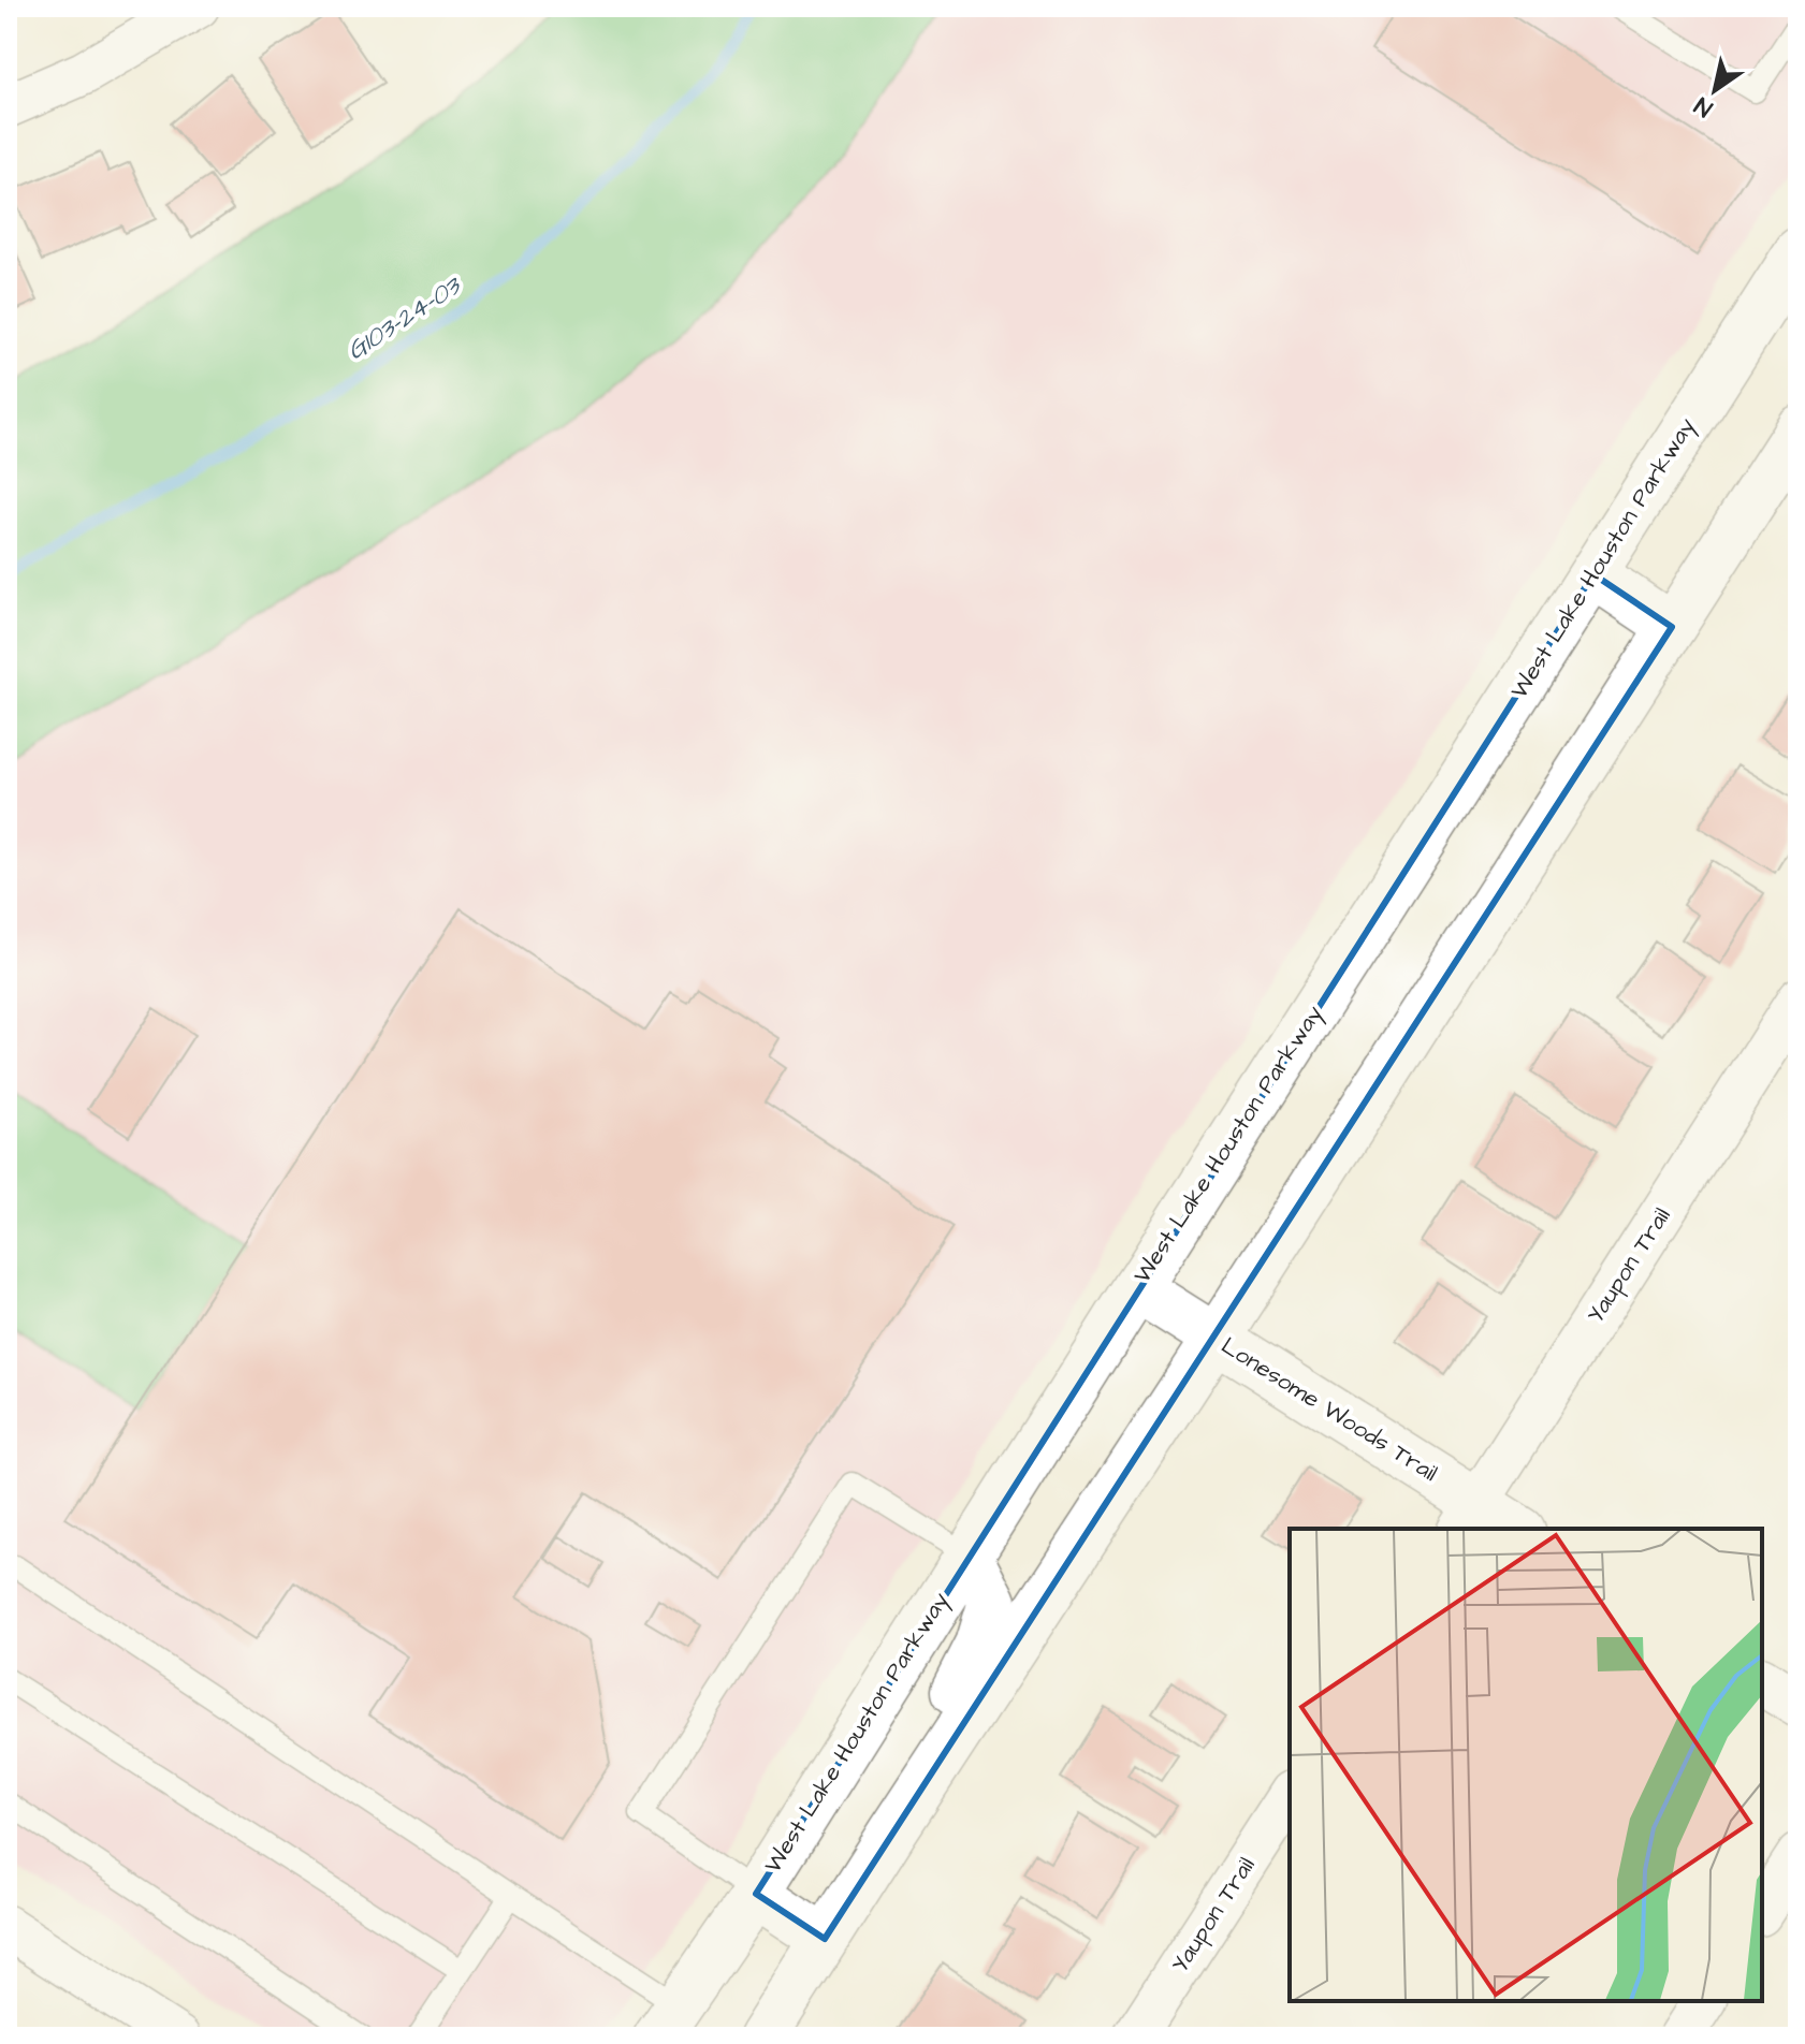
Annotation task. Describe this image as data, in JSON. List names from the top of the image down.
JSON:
{
  "streets": {
    "main road": ["West Lake Houston Parkway", "Lonesome Woods Trail"],
    "street": ["Yaupon Trail"]
  },
  "crossings": [
    ["West Lake Houston Parkway", "Lonesome Woods Trail"],
    ["Yaupon Trail", "Lonesome Woods Trail"]
  ],
  "water": ["G103-24-03"],
  "north": "bottom left"
}
